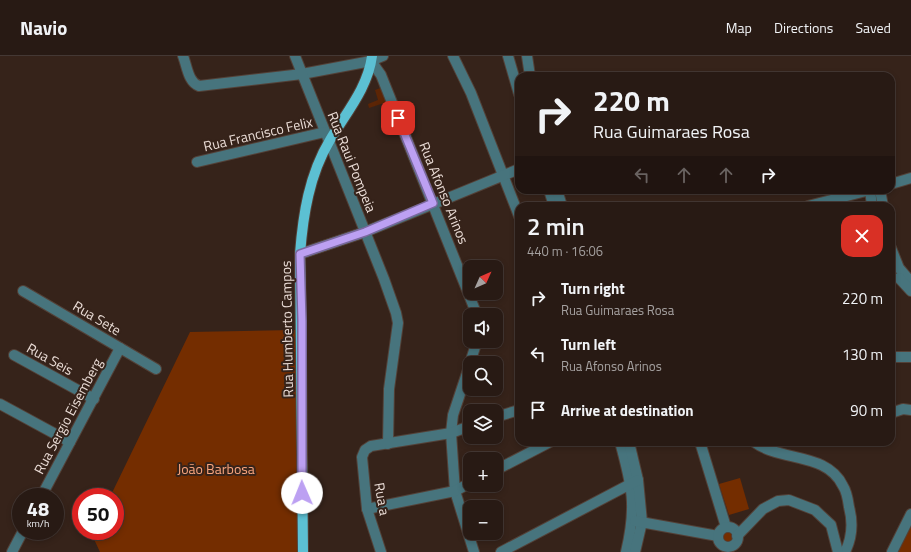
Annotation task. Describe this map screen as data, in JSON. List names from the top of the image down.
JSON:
{
  "streets": {
    "main road": ["Rua Humberto Campos"],
    "street": [
      "Rua Francisco Felix",
      "Rua Raui Pompeia",
      "Rua Afonso Arinos",
      "Rua Sete",
      "Rua Seis",
      "Rua Sergio Eisemberg",
      "Rua a"
    ]
  },
  "crossings": [
    ["Rua Francisco Felix", "Rua Raui Pompeia"],
    ["Rua Francisco Felix", "Rua Humberto Campos"],
    ["Rua Raui Pompeia", "Rua Humberto Campos"],
    ["Rua Raui Pompeia", "Rua a"],
    ["Rua Afonso Arinos", "Rua Humberto Campos"],
    ["Rua Sete", "Rua Sergio Eisemberg"],
    ["Rua Seis", "Rua Sergio Eisemberg"]
  ],
  "parks": ["João Barbosa"],
  "north": "top right",
  "page": {
    "header": "Navio",
    "nav": ["Map", "Directions", "Saved"],
    "turn": ["220 m", "Rua Guimaraes Rosa"],
    "heading": ["2 min", "440 m · 16:06"],
    "map_buttons": ["+", "−"],
    "list": [
      {
        "name": "Turn right",
        "note": "Rua Guimaraes Rosa",
        "value": "220 m"
      },
      {
        "name": "Turn left",
        "note": "Rua Afonso Arinos",
        "value": "130 m"
      },
      {
        "name": "Arrive at destination",
        "value": "90 m"
      }
    ],
    "speed": "48 km/h",
    "limit": "50"
  }
}
